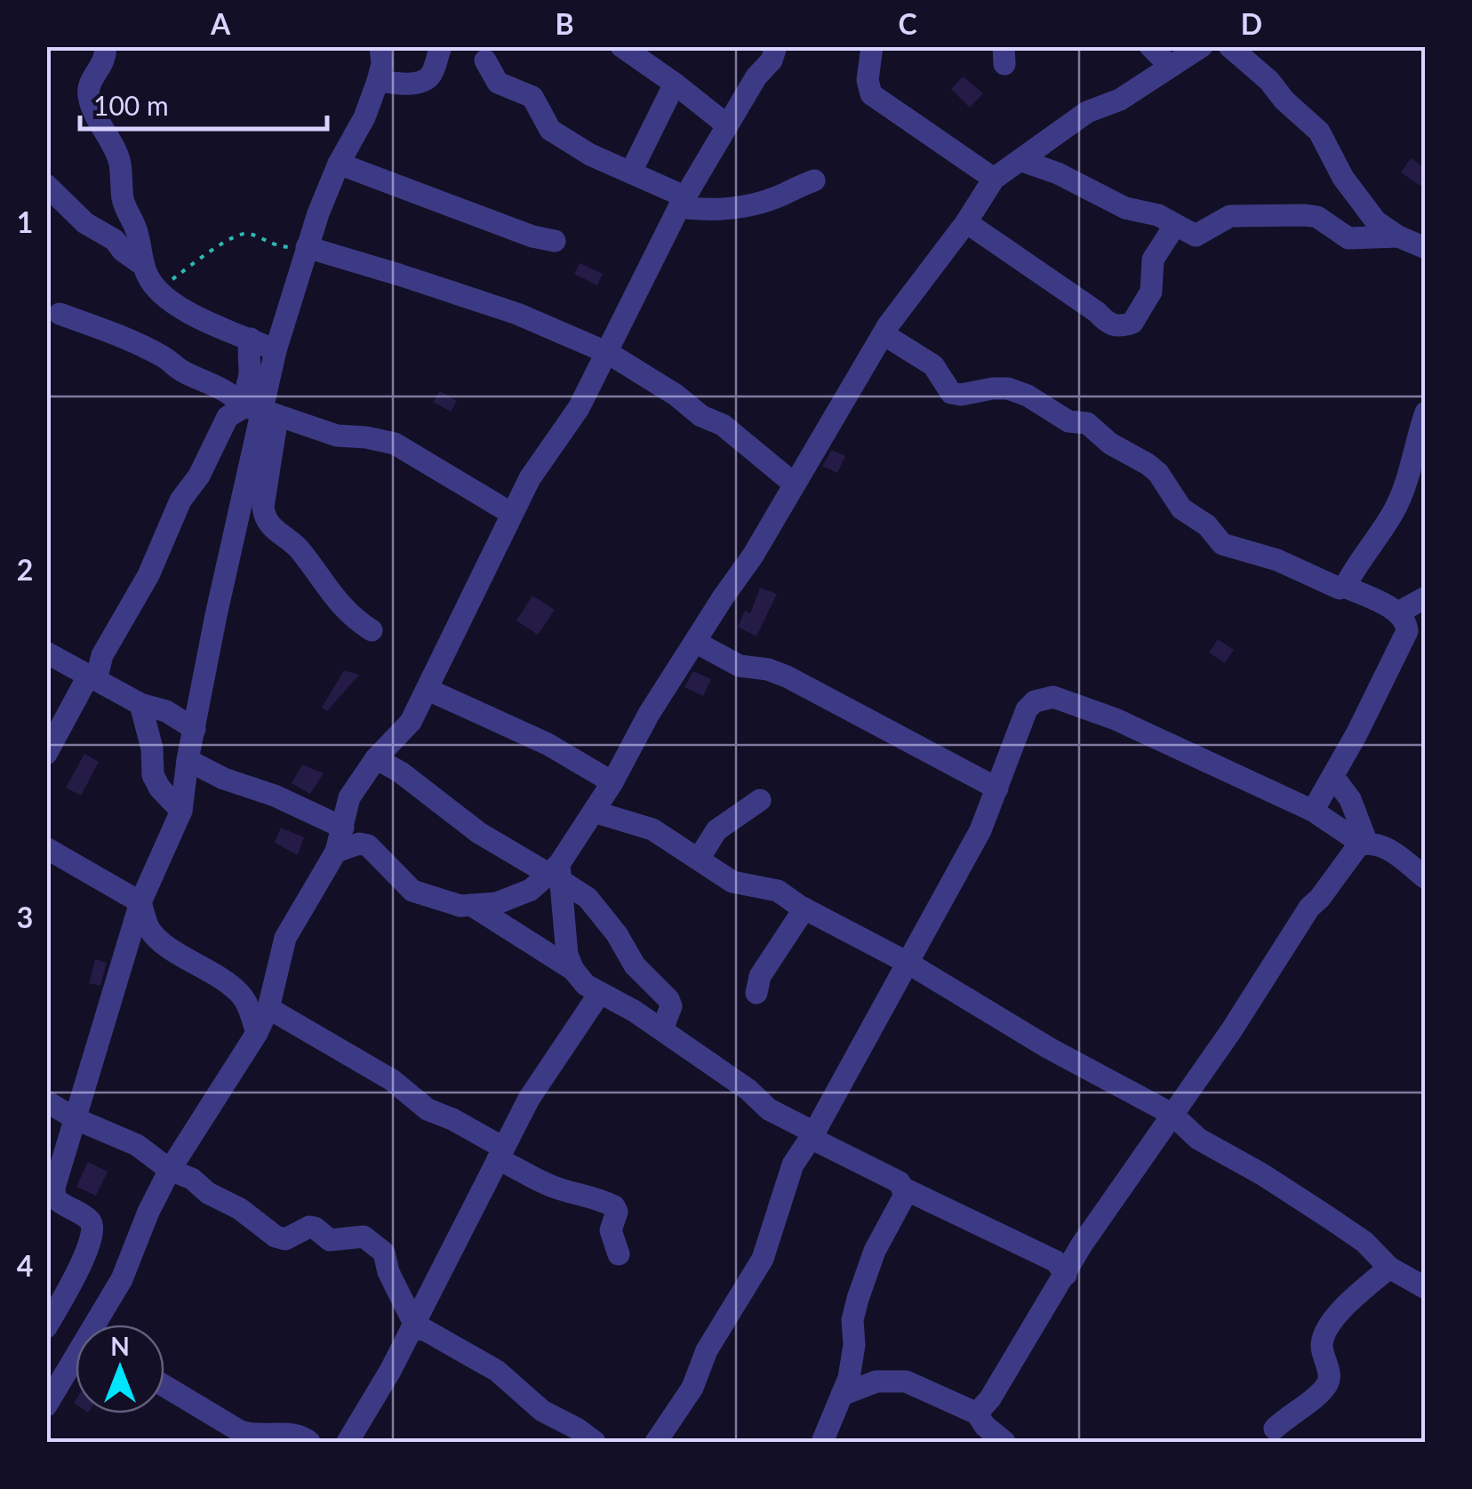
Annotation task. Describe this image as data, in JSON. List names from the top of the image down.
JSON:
{
  "scale_bar": "100 m",
  "north": "top",
  "grid": {
    "columns": [
      "A",
      "B",
      "C",
      "D"
    ],
    "rows": [
      "1",
      "2",
      "3",
      "4"
    ]
  }
}
